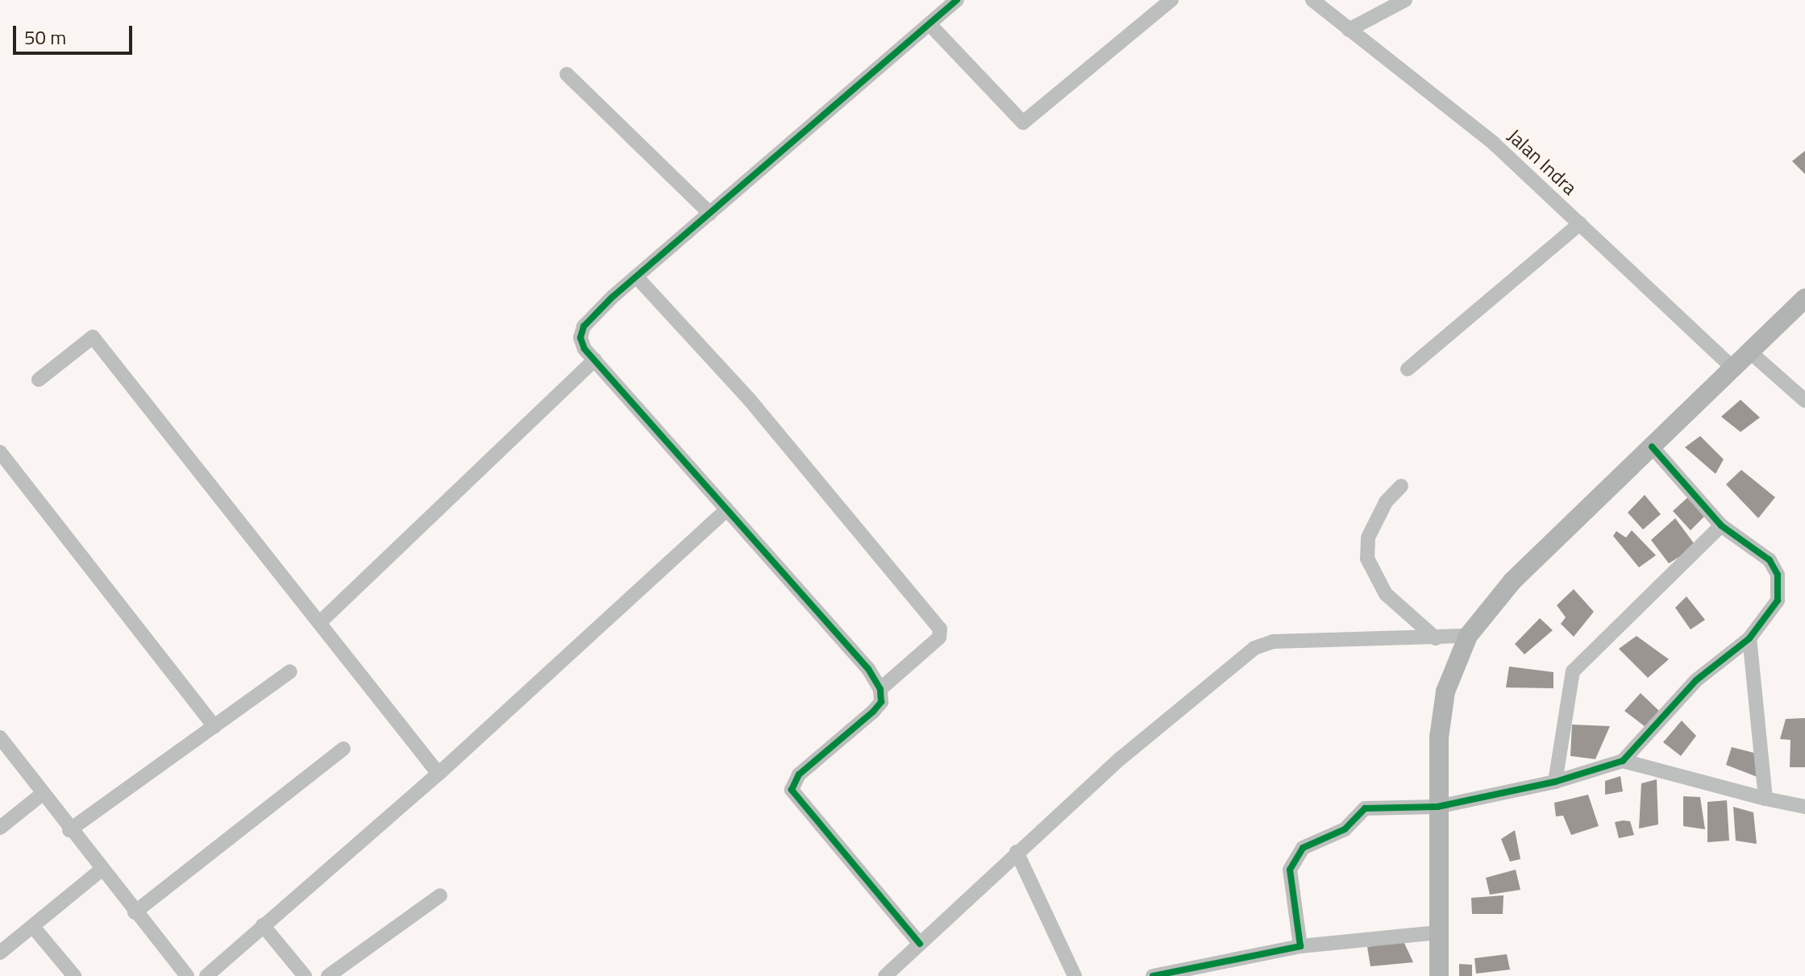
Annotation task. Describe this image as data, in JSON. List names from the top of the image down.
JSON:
{
  "streets": {
    "street": ["Jalan Indra"]
  },
  "scale_bar": "50 m"
}
